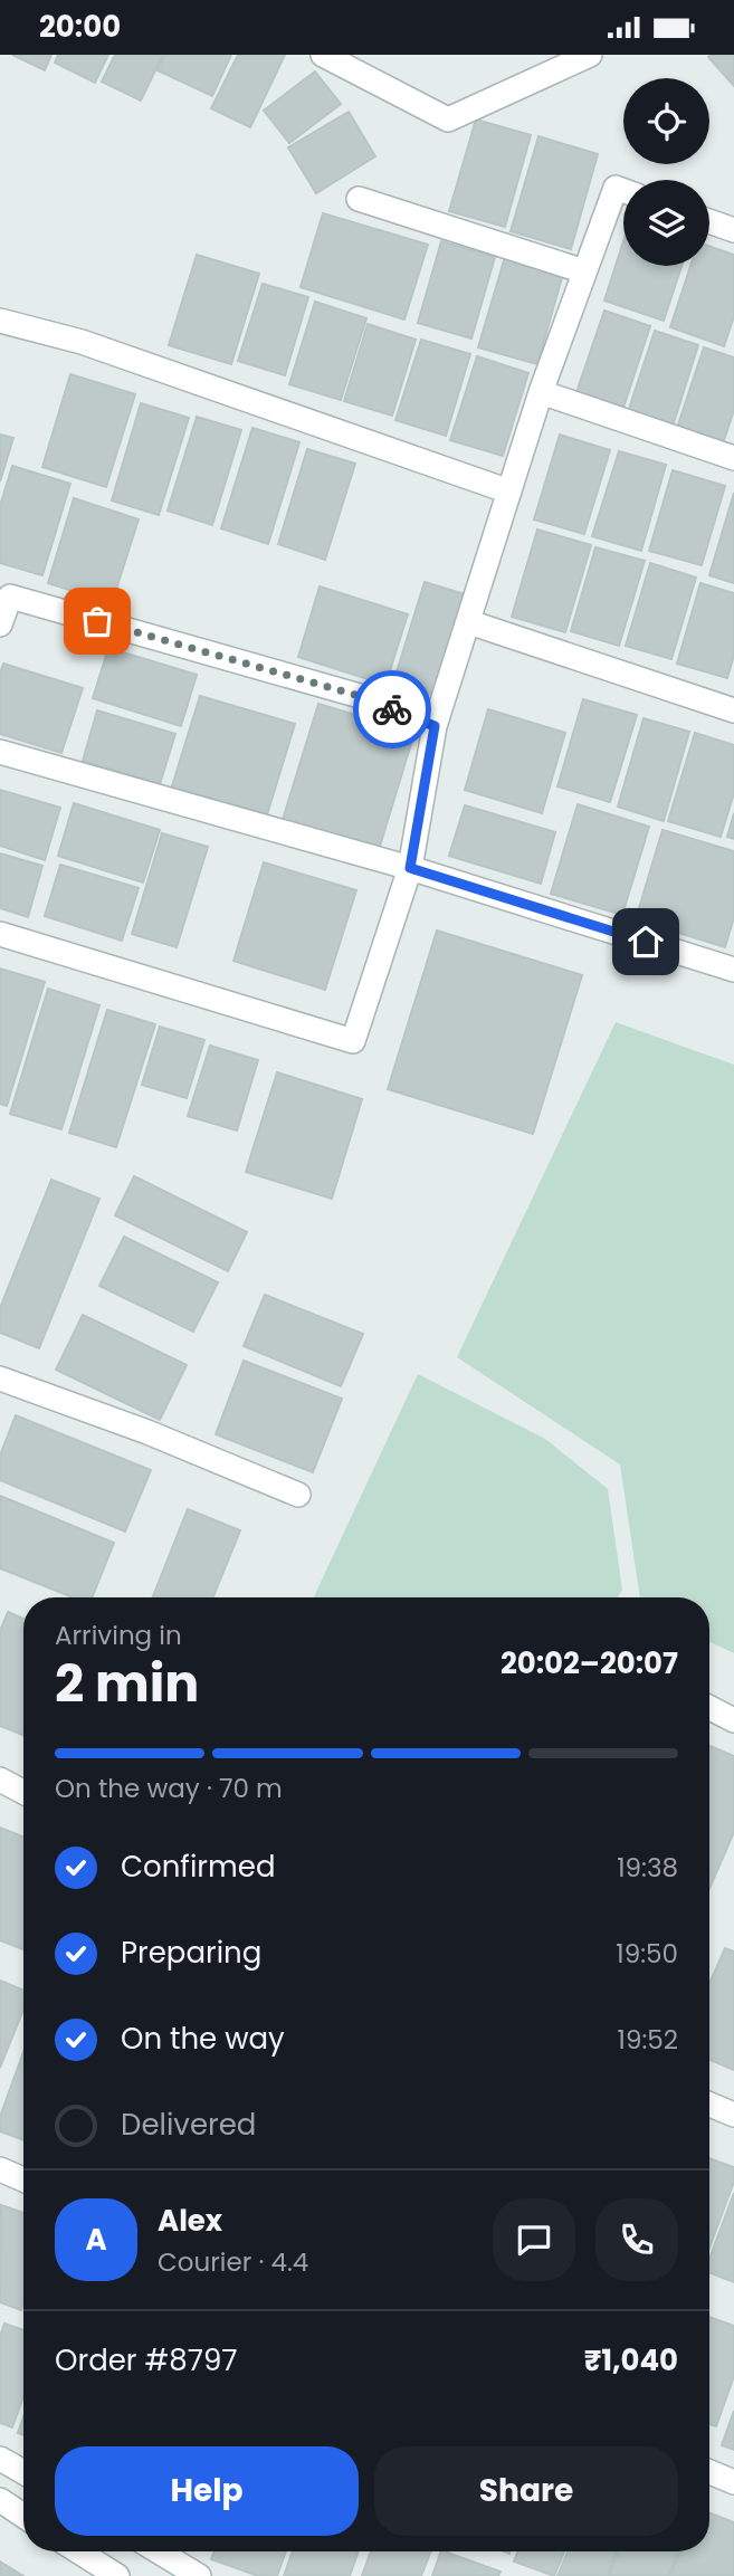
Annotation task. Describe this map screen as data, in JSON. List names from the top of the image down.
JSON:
{
  "page": {
    "status": "20:00",
    "heading": ["2 min", "Arriving in", "20:02–20:07"],
    "panel": [
      "Alex",
      "Courier · 4.4",
      "Order #8797",
      "₹1,040"
    ],
    "bar": "On the way · 70 m",
    "list": [
      ["Confirmed", "19:38"],
      ["Preparing", "19:50"],
      ["On the way", "19:52"],
      "Delivered"
    ],
    "round": "A",
    "buttons": ["Help", "Share"]
  }
}
